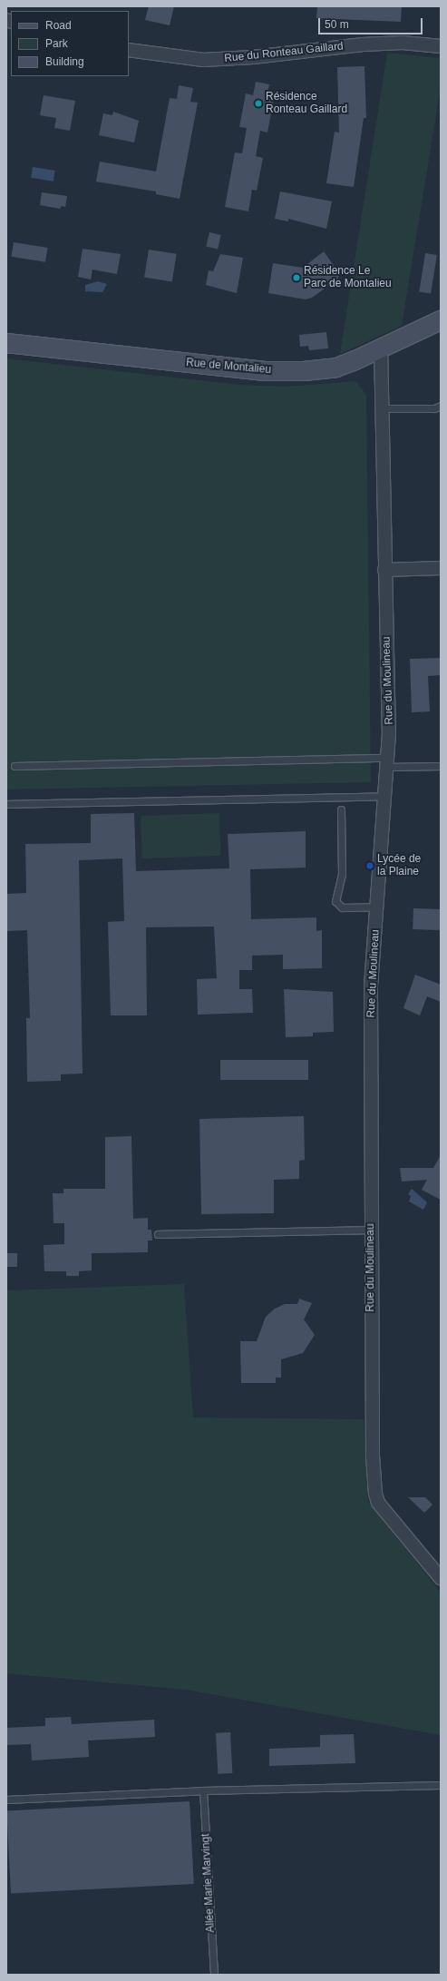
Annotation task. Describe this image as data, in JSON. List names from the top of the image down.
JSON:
{
  "streets": {
    "street": ["Rue du Ronteau Gaillard", "Rue de Montalieu", "Rue du Moulineau"],
    "lane": ["Allée Marie Marvingt"]
  },
  "crossings": [
    ["Rue de Montalieu", "Rue du Moulineau"]
  ],
  "places": ["Résidence Ronteau Gaillard", "Résidence Le Parc de Montalieu", "Lycée de la Plaine"],
  "legend": ["Road", "Park", "Building"],
  "scale_bar": "50 m"
}
